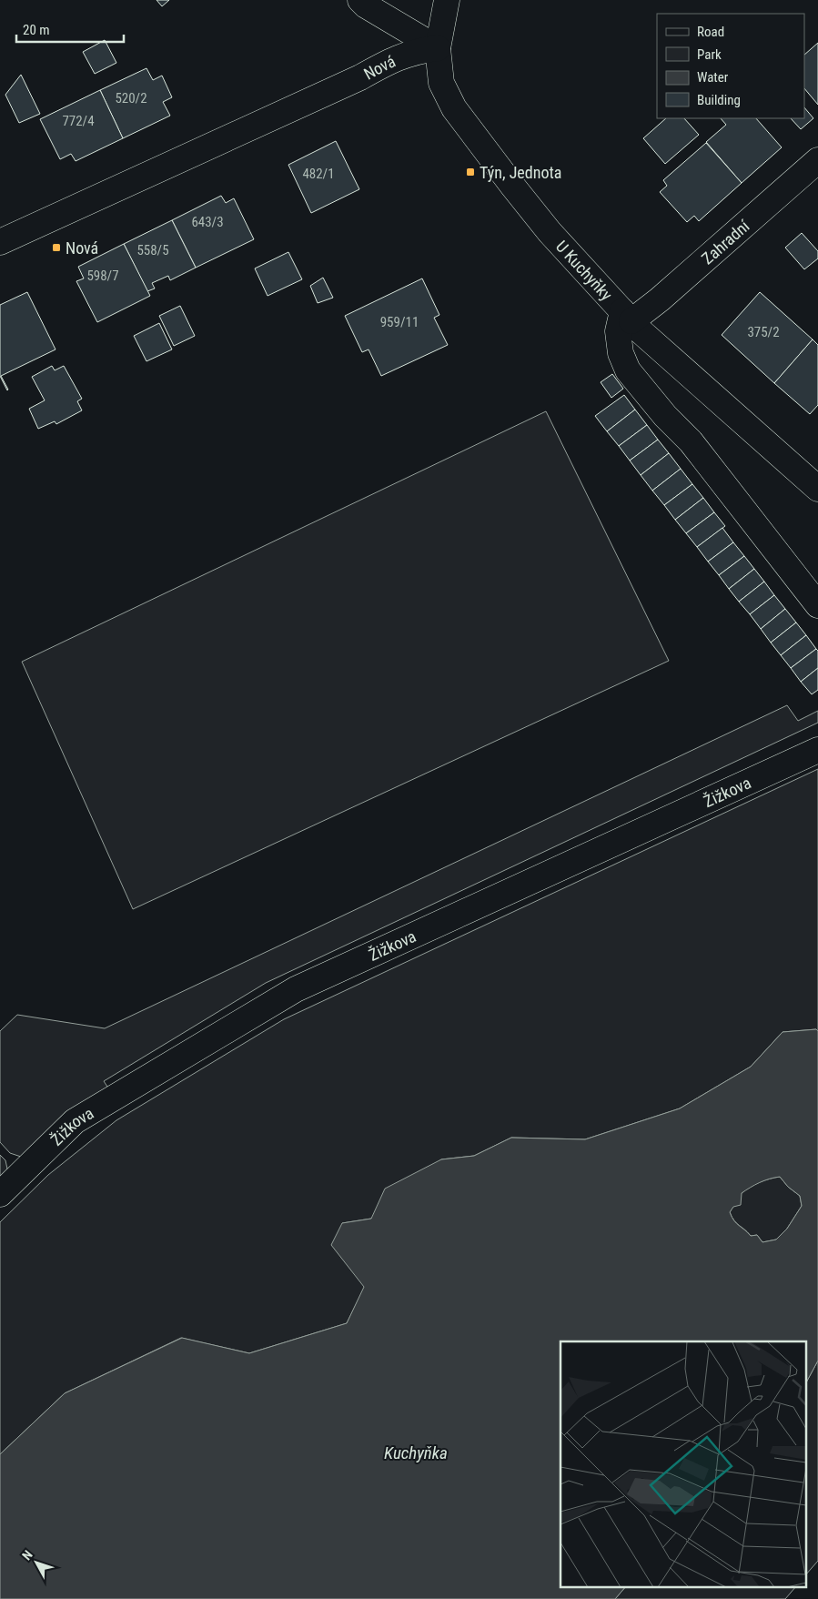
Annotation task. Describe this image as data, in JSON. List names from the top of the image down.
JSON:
{
  "streets": {
    "street": [
      "Nová",
      "Zahradní",
      "U Kuchyňky",
      "Žižkova"
    ]
  },
  "crossings": [
    ["Nová", "U Kuchyňky"],
    ["Zahradní", "U Kuchyňky"]
  ],
  "water": ["Kuchyňka"],
  "places": {
    "transit": ["Týn, Jednota", "Nová"]
  },
  "house_numbers": [
    "520/2",
    "772/4",
    "482/1",
    "643/3",
    "558/5",
    "598/7",
    "959/11",
    "375/2"
  ],
  "legend": [
    "Road",
    "Park",
    "Water",
    "Building"
  ],
  "scale_bar": "20 m",
  "north": "top left"
}
